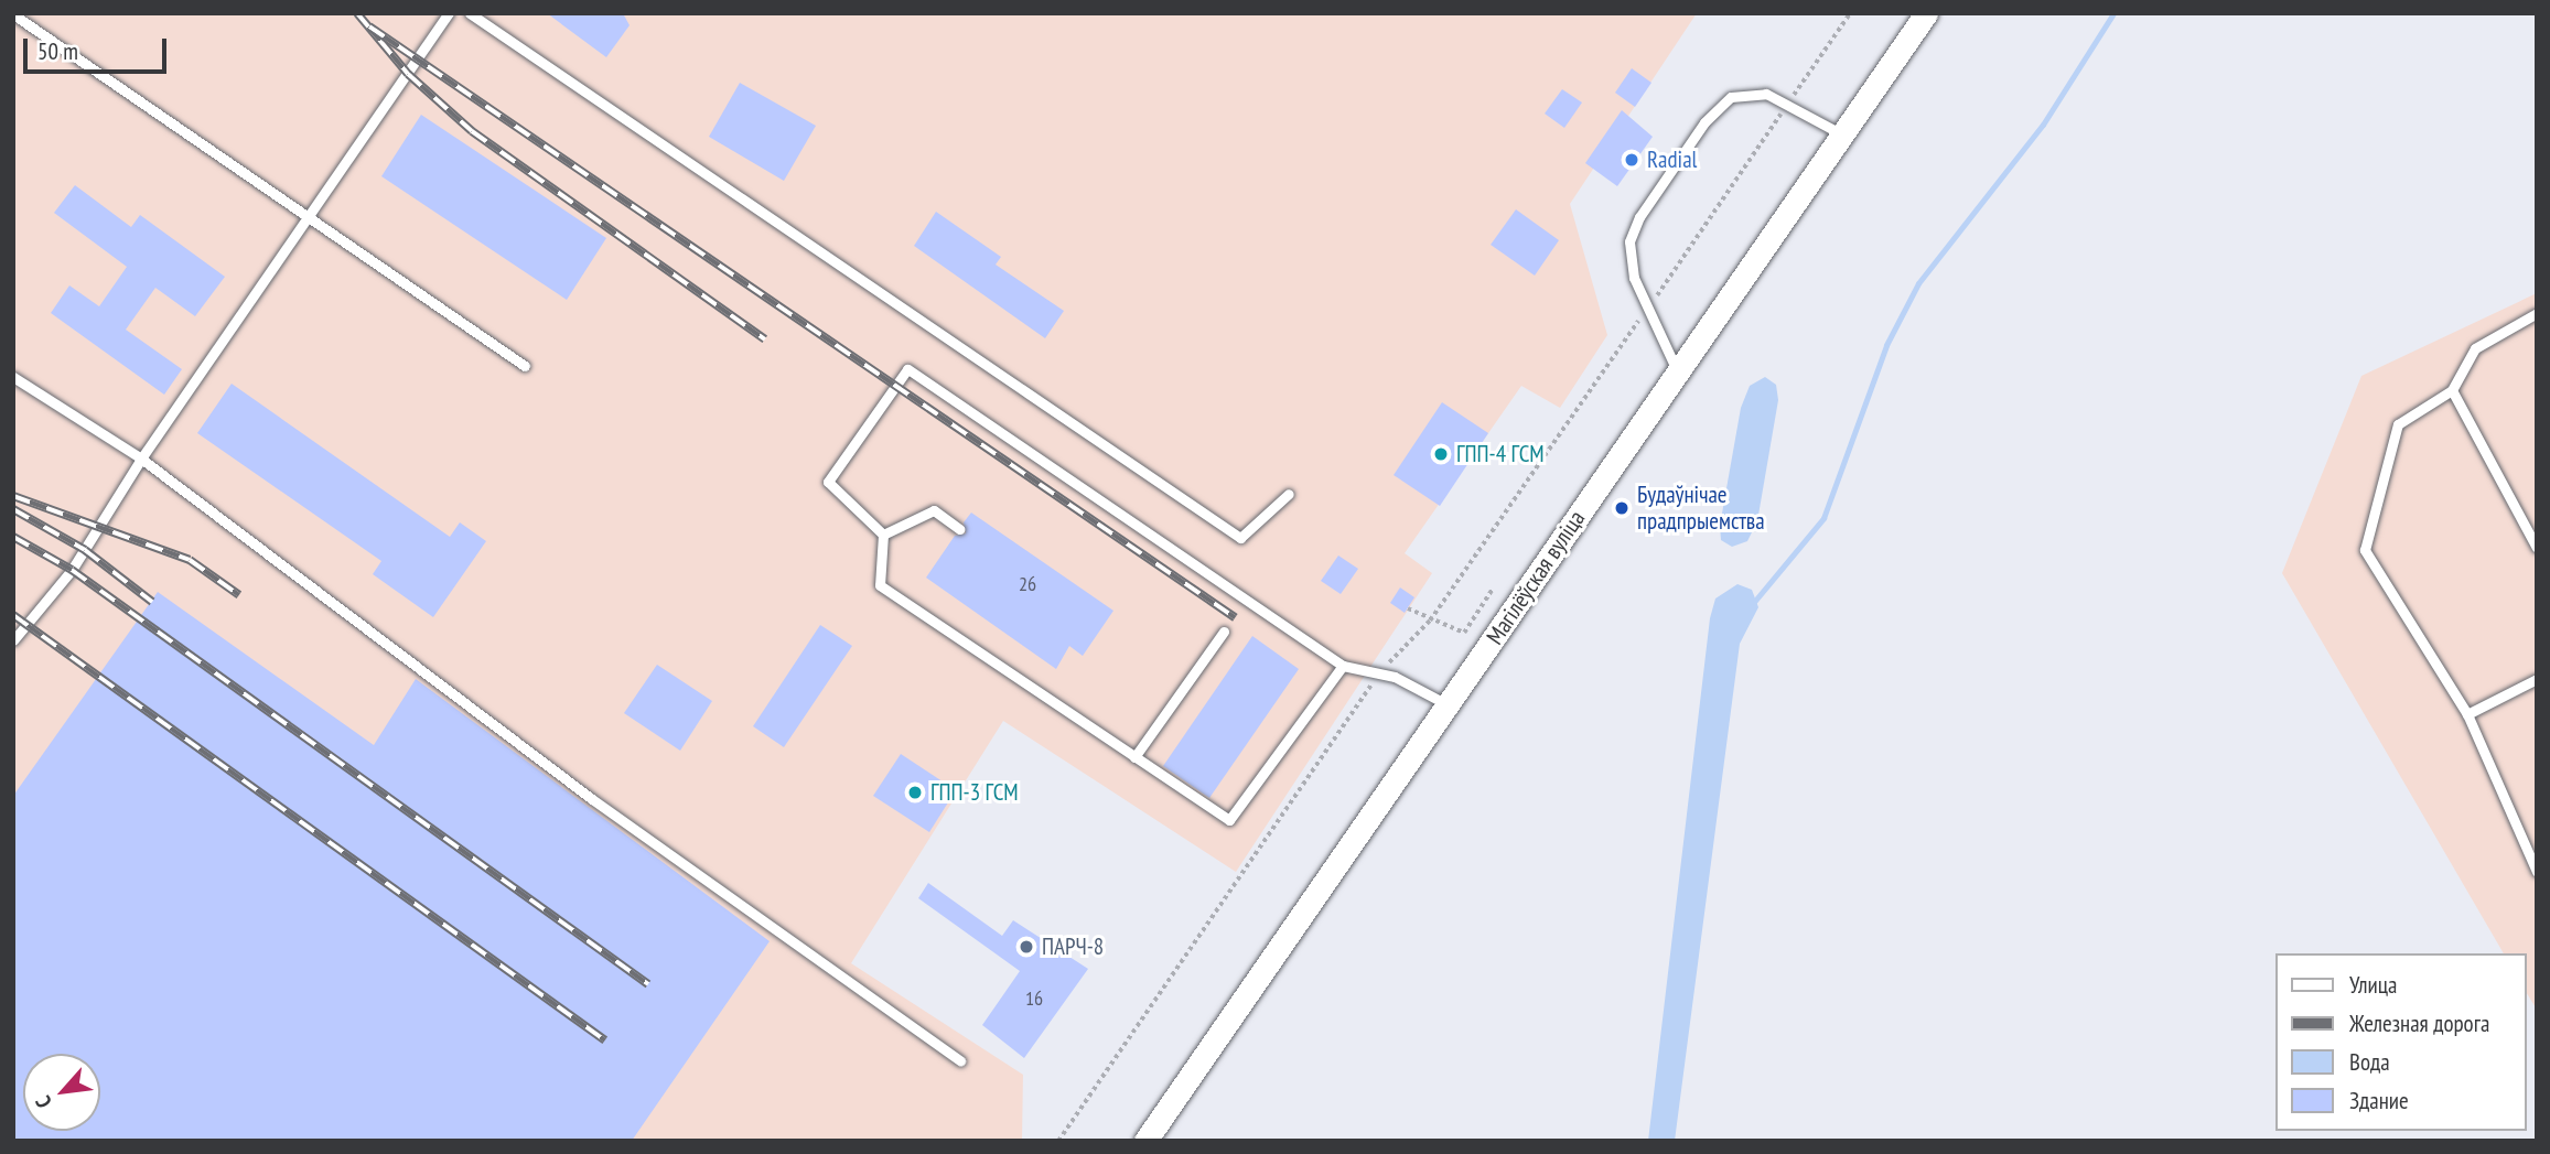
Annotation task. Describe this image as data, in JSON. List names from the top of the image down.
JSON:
{
  "streets": {
    "street": ["Магілёўская вуліца"]
  },
  "places": [
    "Radial",
    "ГПП-4 ГСМ",
    "Будаўнічае прадпрыемства",
    "ГПП-3 ГСМ",
    "ПАРЧ-8"
  ],
  "house_numbers": ["26", "16"],
  "legend": [
    "Улица",
    "Железная дорога",
    "Вода",
    "Здание"
  ],
  "scale_bar": "50 m",
  "north": "bottom left"
}
